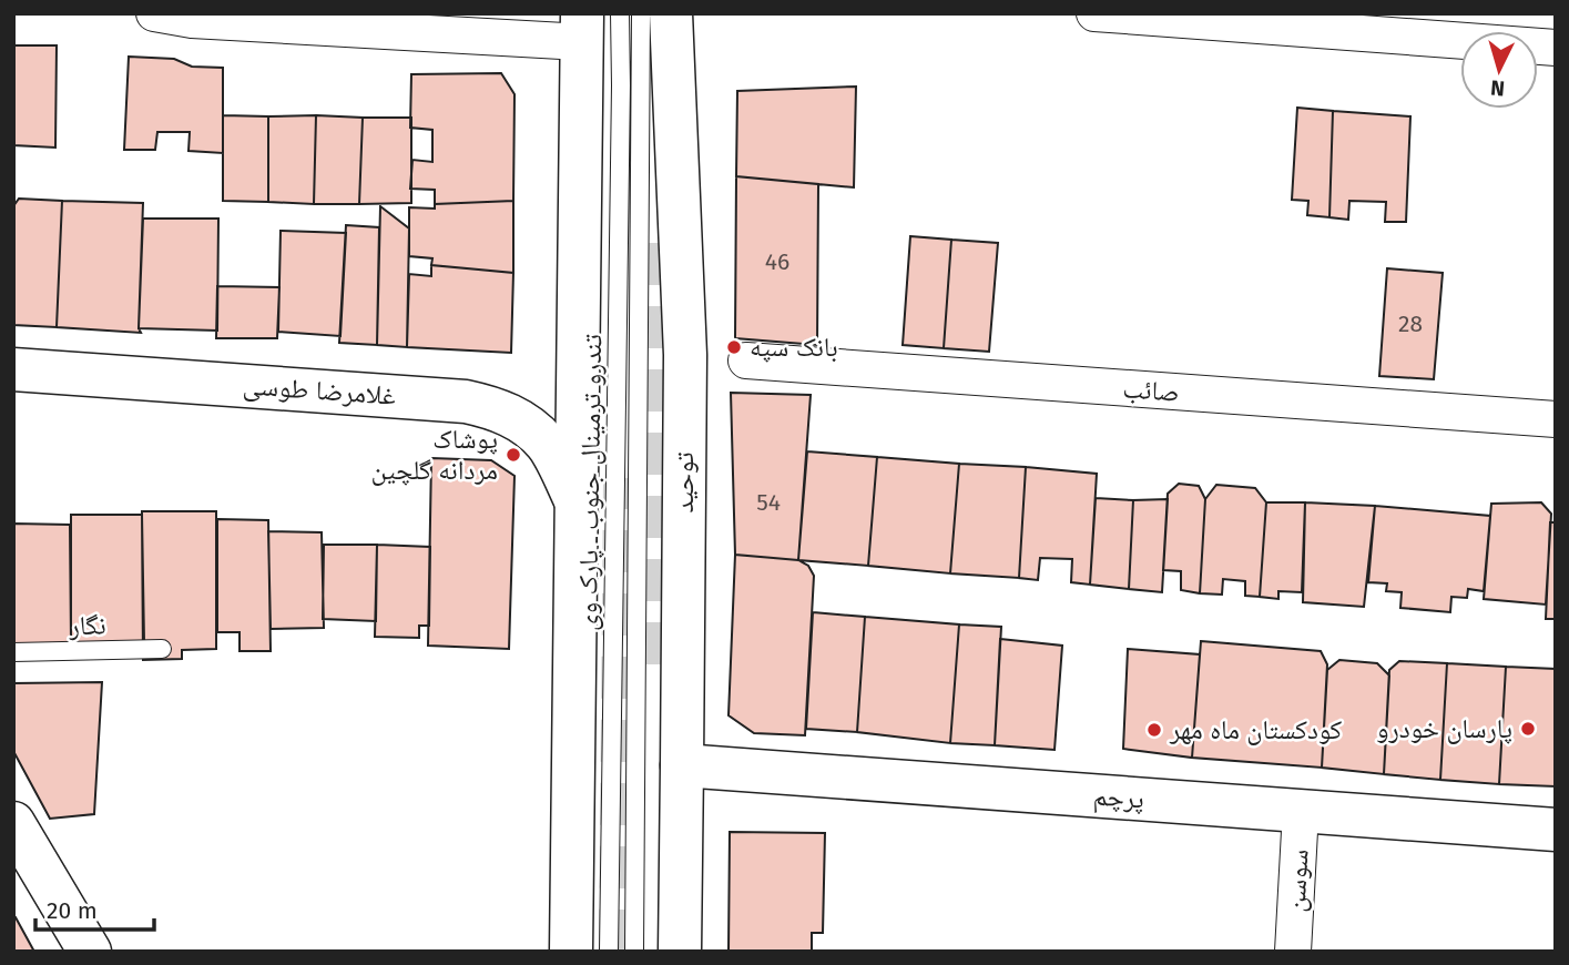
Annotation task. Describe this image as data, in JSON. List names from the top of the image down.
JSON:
{
  "streets": {
    "main road": ["غلامرضا طوسی", "توحید", "پرچم"],
    "street": ["صائب", "سوسن"],
    "lane": ["تندرو ترمینال جنوب ـ پارک وی", "نگار"]
  },
  "crossings": [
    ["توحید", "پرچم"],
    ["پرچم", "سوسن"]
  ],
  "places": [
    "بانک سپه",
    "پوشاک مردانه گلچین",
    "پارسان خودرو",
    "کودکستان ماه مهر"
  ],
  "house_numbers": ["46", "28", "54"],
  "scale_bar": "20 m",
  "north": "bottom"
}
